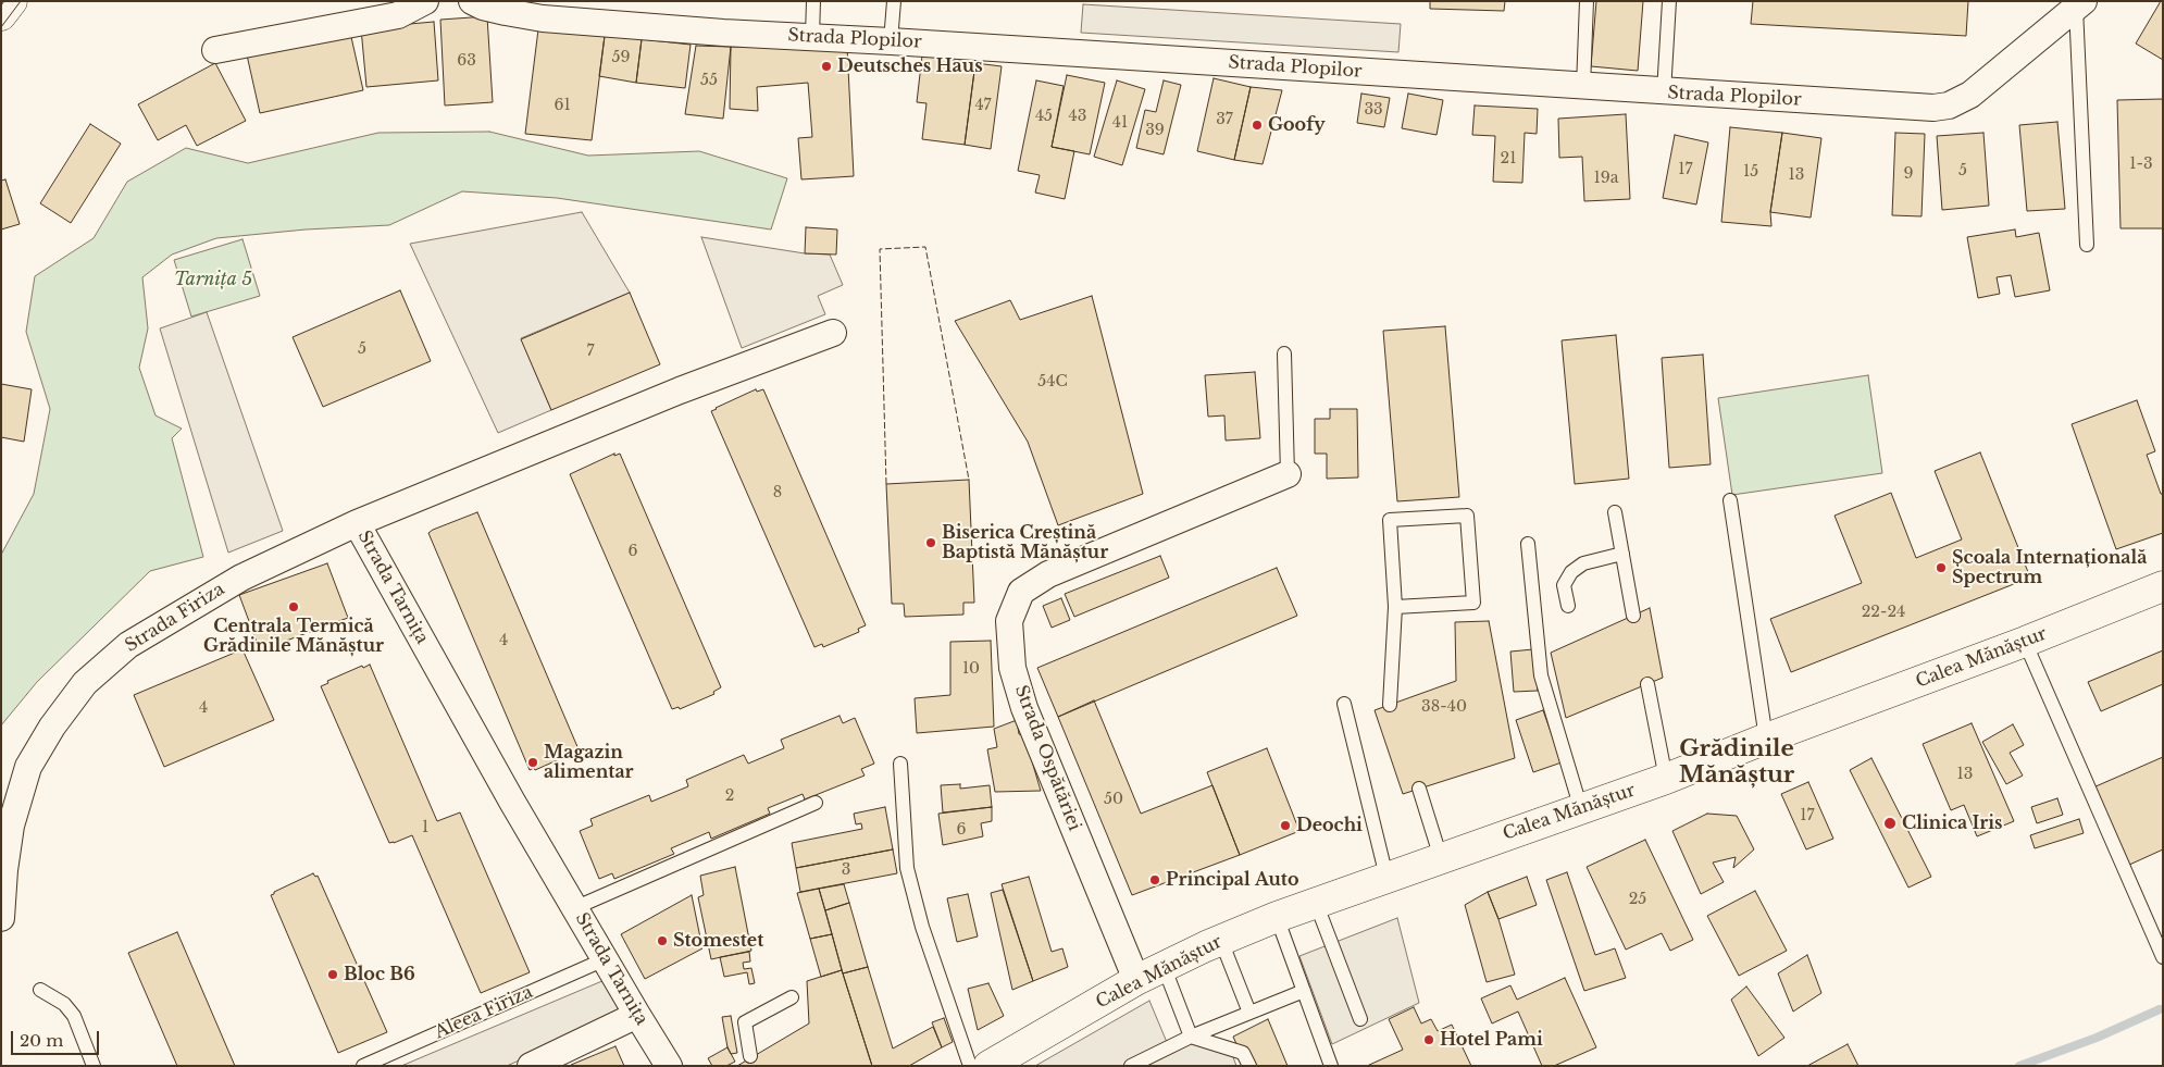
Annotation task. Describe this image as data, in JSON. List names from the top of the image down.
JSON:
{
  "streets": {
    "main road": ["Calea Mănăștur"],
    "street": [
      "Strada Plopilor",
      "Strada Tarnița",
      "Strada Firiza",
      "Strada Ospătăriei"
    ],
    "lane": ["Aleea Firiza"]
  },
  "crossings": [
    ["Strada Tarnița", "Strada Firiza"],
    ["Strada Tarnița", "Aleea Firiza"],
    ["Calea Mănăștur", "Strada Ospătăriei"]
  ],
  "districts": ["Grădinile Mănăștur"],
  "parks": ["Tarnița 5"],
  "places": [
    "Deutsches Haus",
    "Goofy",
    "Biserica Creștină Baptistă Mănăștur",
    "Școala Internațională Spectrum",
    "Centrala Termică Grădinile Mănăștur",
    "Magazin alimentar",
    "Clinica Iris",
    "Deochi",
    "Principal Auto",
    "Stomestet",
    "Bloc B6",
    "Hotel Pami"
  ],
  "house_numbers": [
    "59",
    "63",
    "55",
    "61",
    "47",
    "33",
    "45",
    "43",
    "37",
    "41",
    "39",
    "21",
    "1-3",
    "17",
    "5",
    "15",
    "9",
    "13",
    "19a",
    "5",
    "7",
    "54C",
    "8",
    "6",
    "22-24",
    "4",
    "10",
    "38-40",
    "4",
    "13",
    "2",
    "50",
    "17",
    "1",
    "6",
    "3",
    "25"
  ],
  "scale_bar": "20 m"
}
